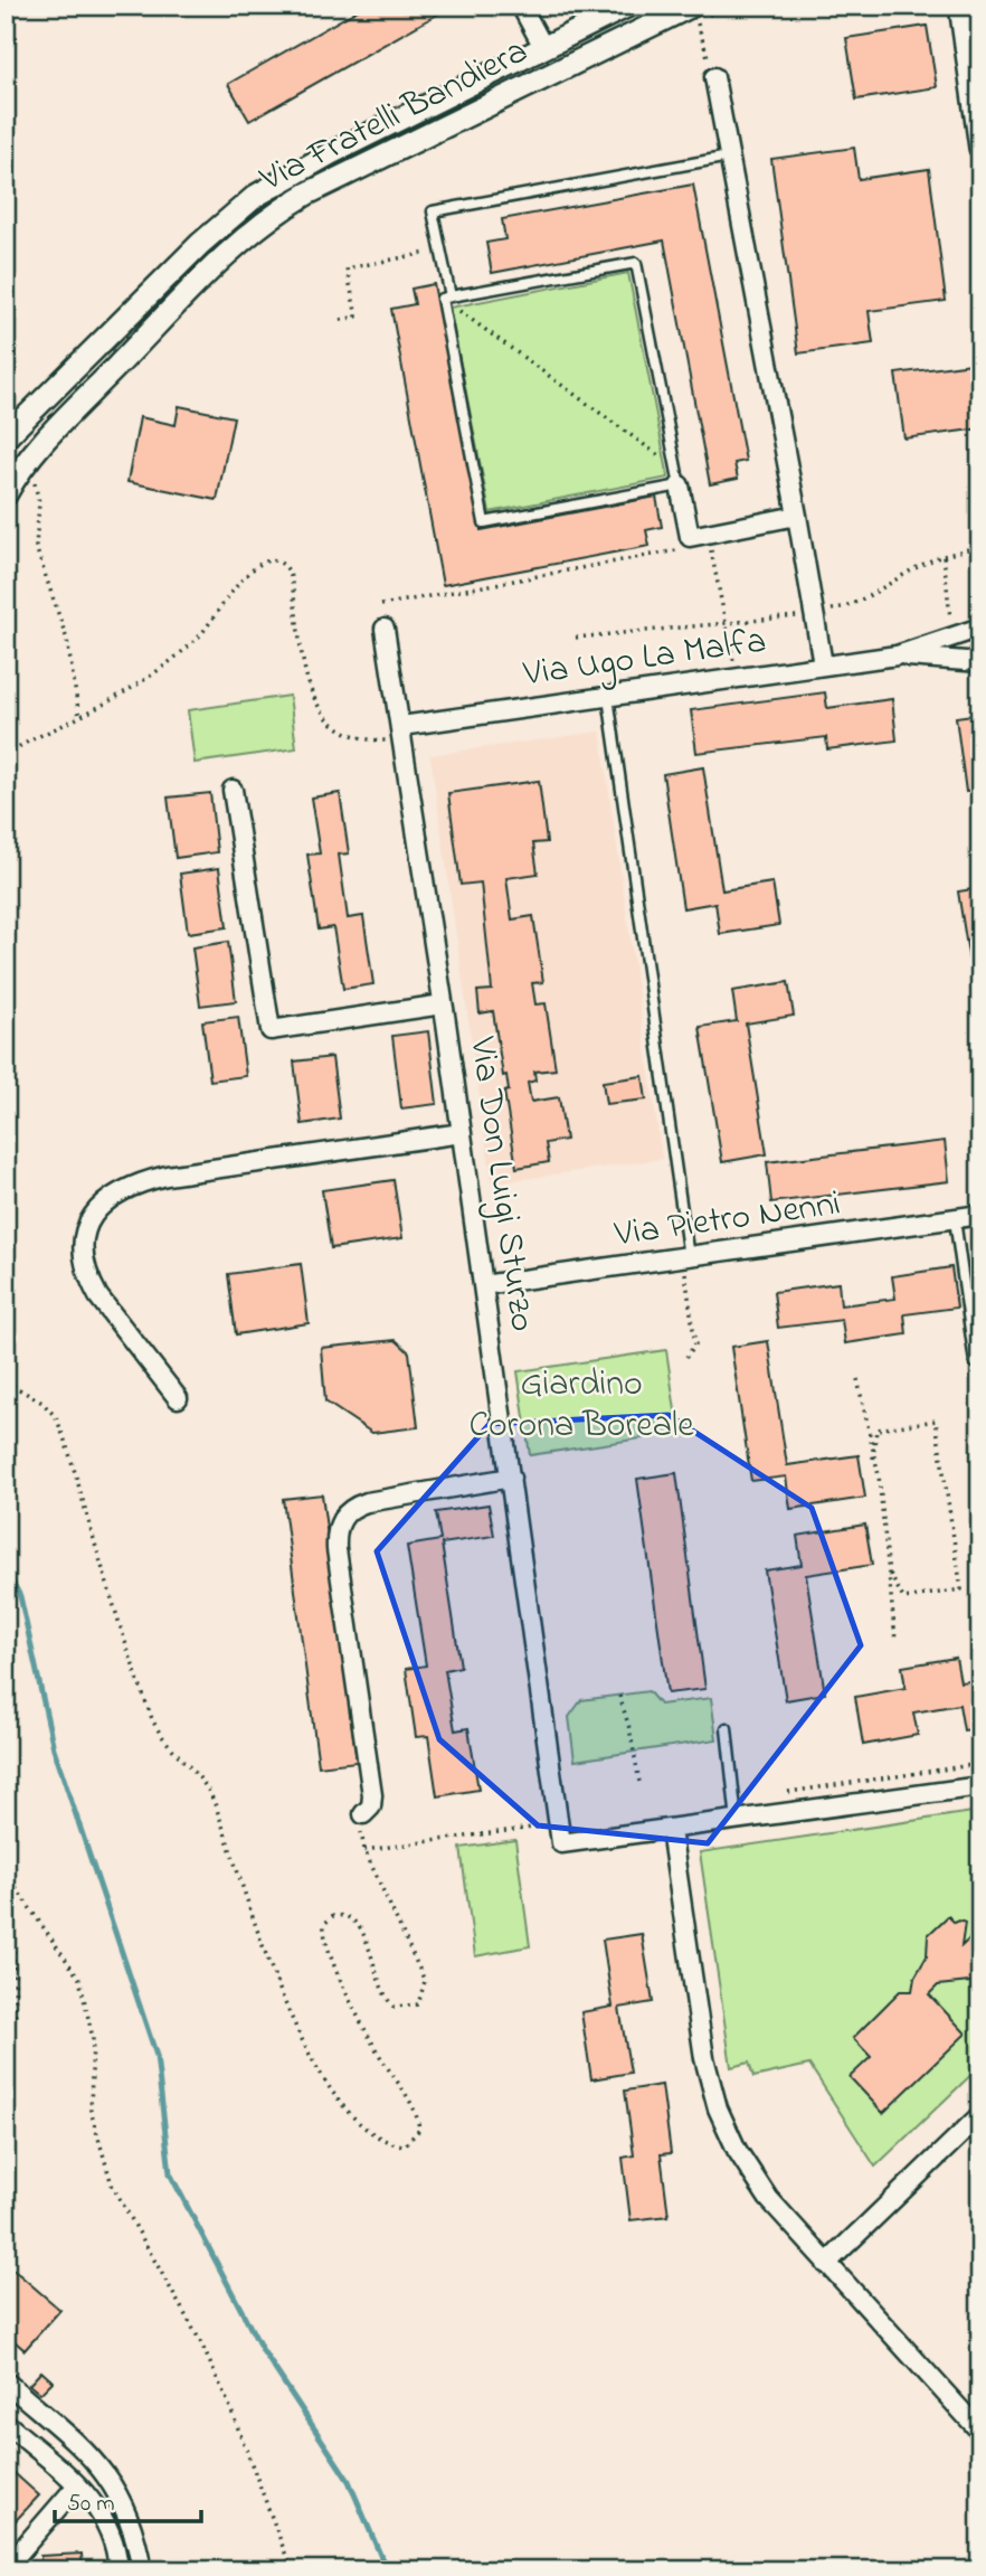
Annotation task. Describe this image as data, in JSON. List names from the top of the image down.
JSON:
{
  "streets": {
    "street": [
      "Via Fratelli Bandiera",
      "Via Ugo La Malfa",
      "Via Don Luigi Sturzo",
      "Via Pietro Nenni"
    ]
  },
  "crossings": [
    ["Via Ugo La Malfa", "Via Don Luigi Sturzo"],
    ["Via Don Luigi Sturzo", "Via Pietro Nenni"]
  ],
  "parks": ["Giardino Corona Boreale"],
  "scale_bar": "50 m"
}
